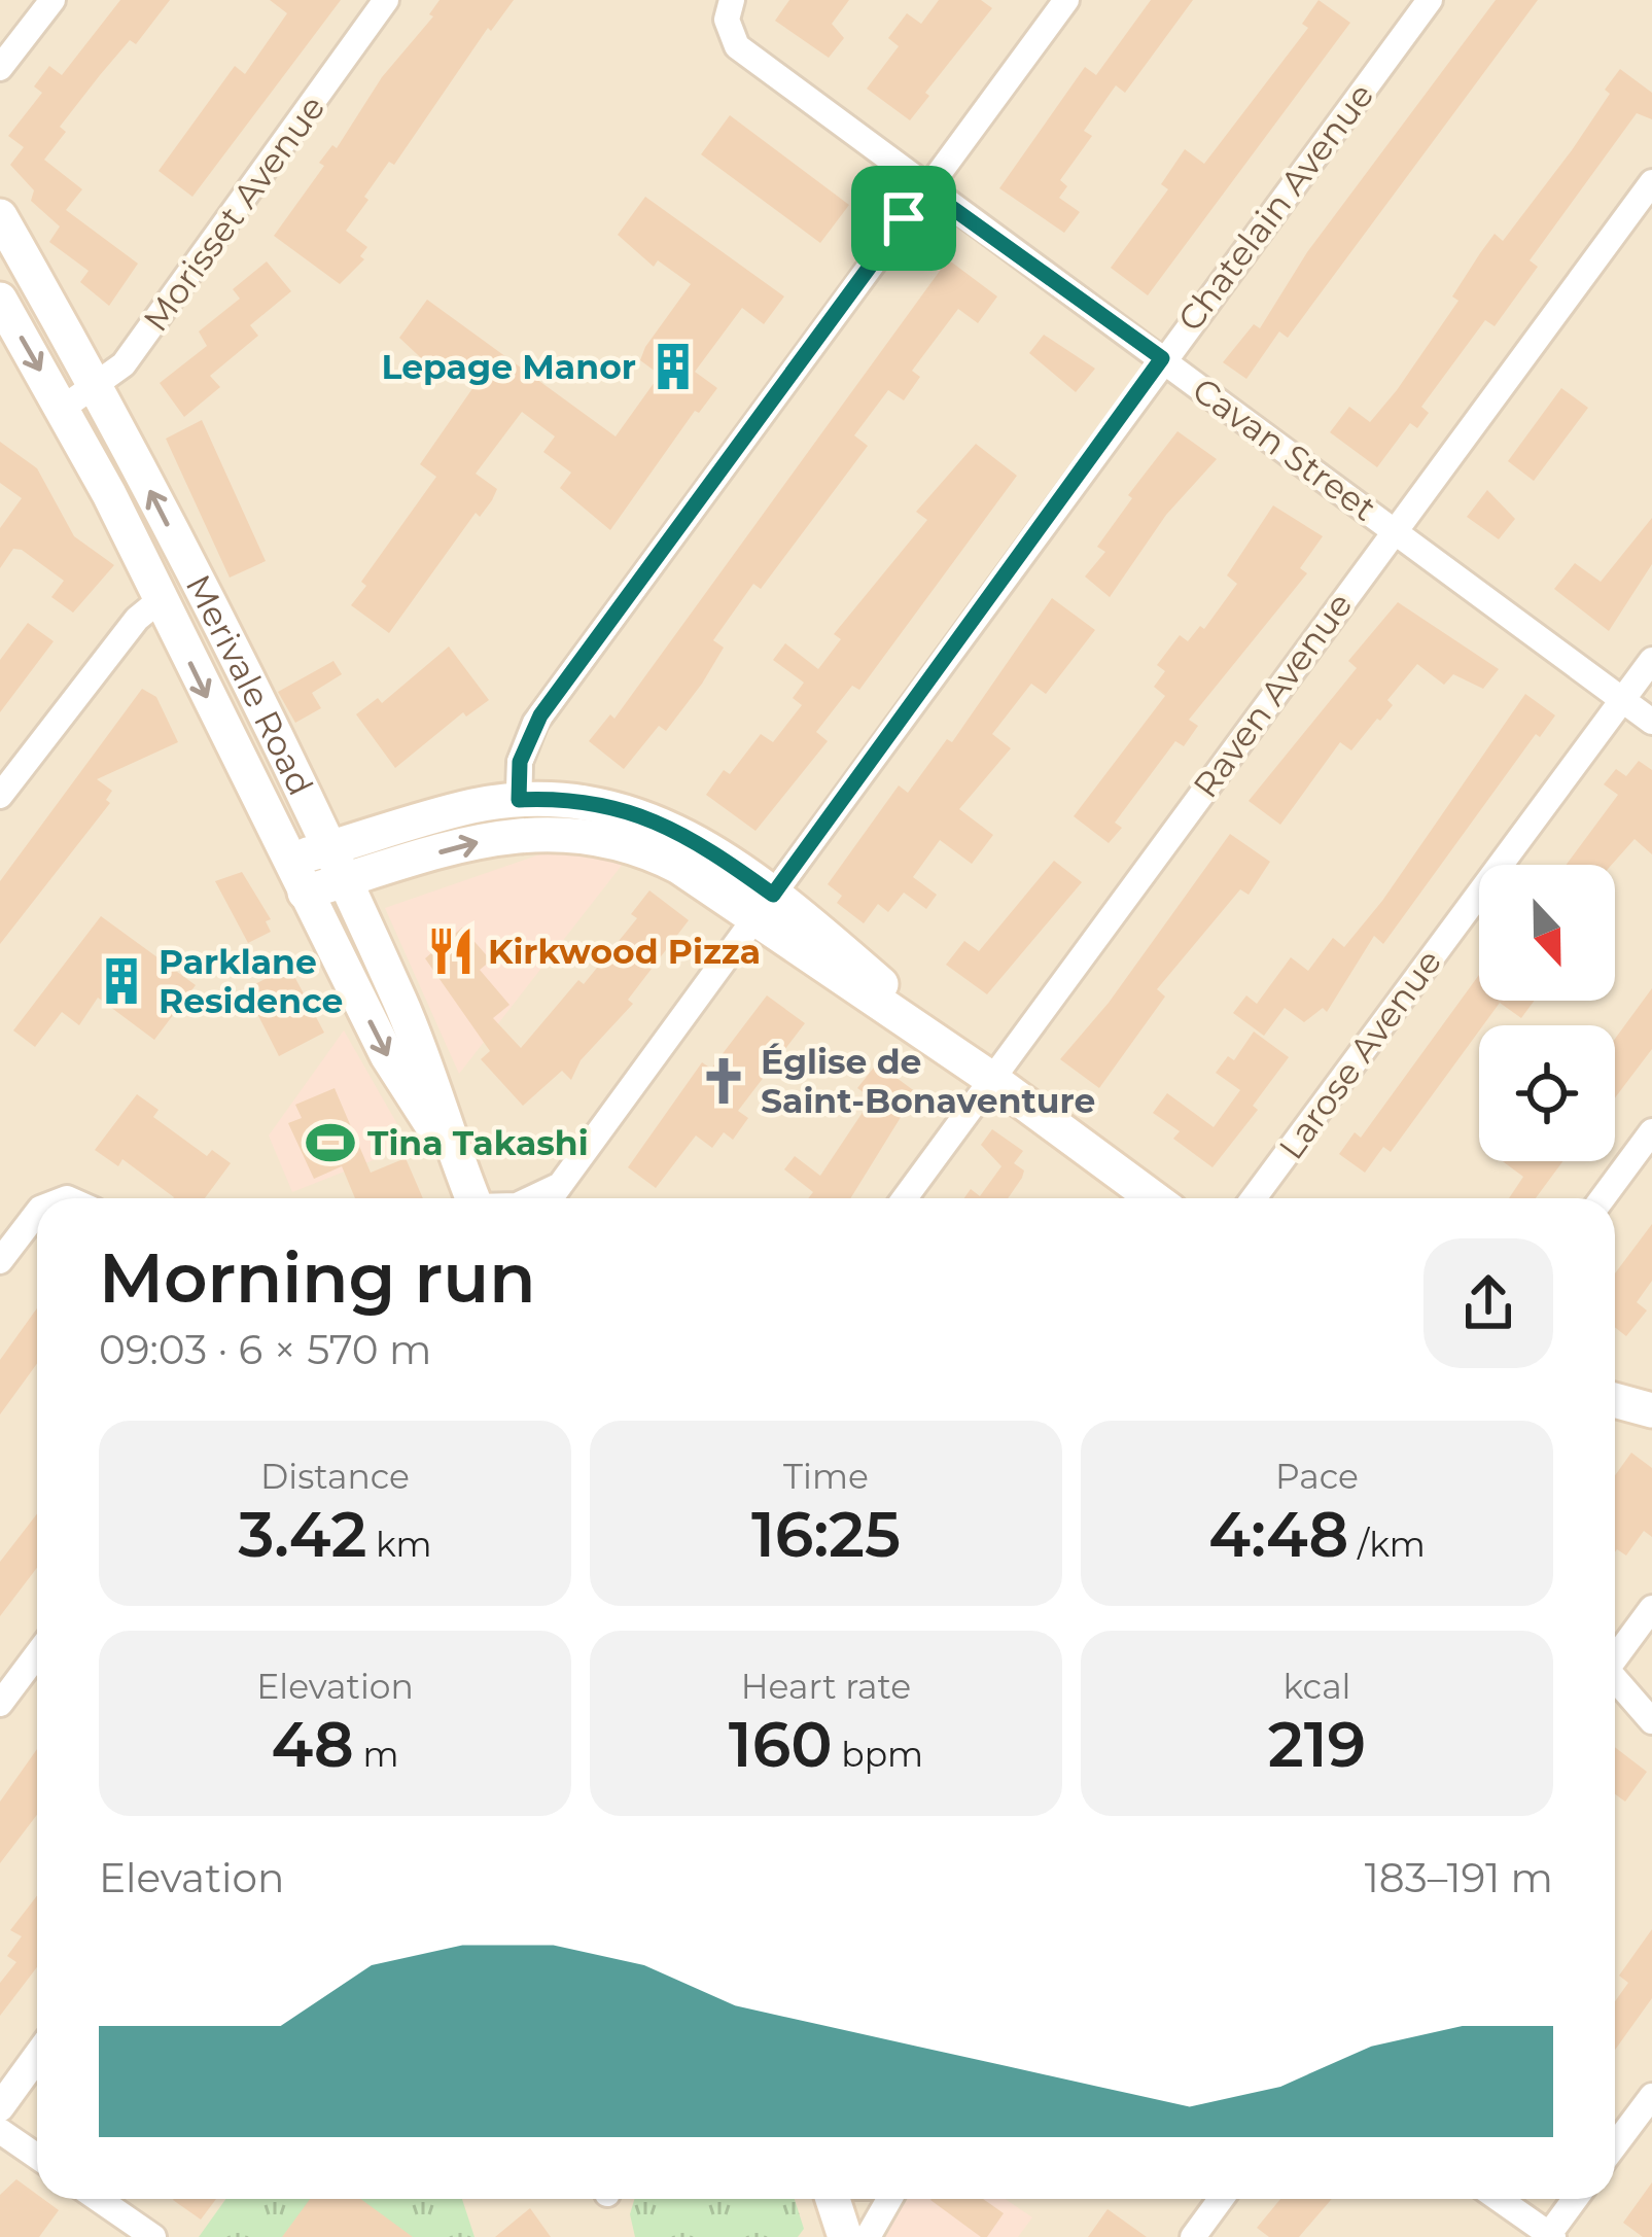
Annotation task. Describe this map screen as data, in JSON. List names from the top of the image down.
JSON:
{
  "streets": {
    "main road": ["Merivale Road"],
    "street": [
      "Chatelain Avenue",
      "Morisset Avenue",
      "Cavan Street",
      "Raven Avenue",
      "Larose Avenue"
    ]
  },
  "crossings": [
    ["Chatelain Avenue", "Cavan Street"],
    ["Morisset Avenue", "Merivale Road"],
    ["Cavan Street", "Raven Avenue"],
    ["Cavan Street", "Larose Avenue"]
  ],
  "places": {
    "building": ["Lepage Manor", "Parklane Residence"],
    "restaurant": ["Kirkwood Pizza"],
    "church": ["Église de Saint-Bonaventure"],
    "sports": ["Tina Takashi"]
  },
  "north": "bottom",
  "page": {
    "heading": ["Morning run", "09:03 · 6 × 570 m"],
    "stats": [
      ["Distance", "3.42 km"],
      ["Time", "16:25"],
      ["Pace", "4:48 /km"],
      ["Elevation", "48 m"],
      ["Heart rate", "160 bpm"],
      ["kcal", "219"]
    ],
    "chart": ["Elevation", "183–191 m"]
  }
}
